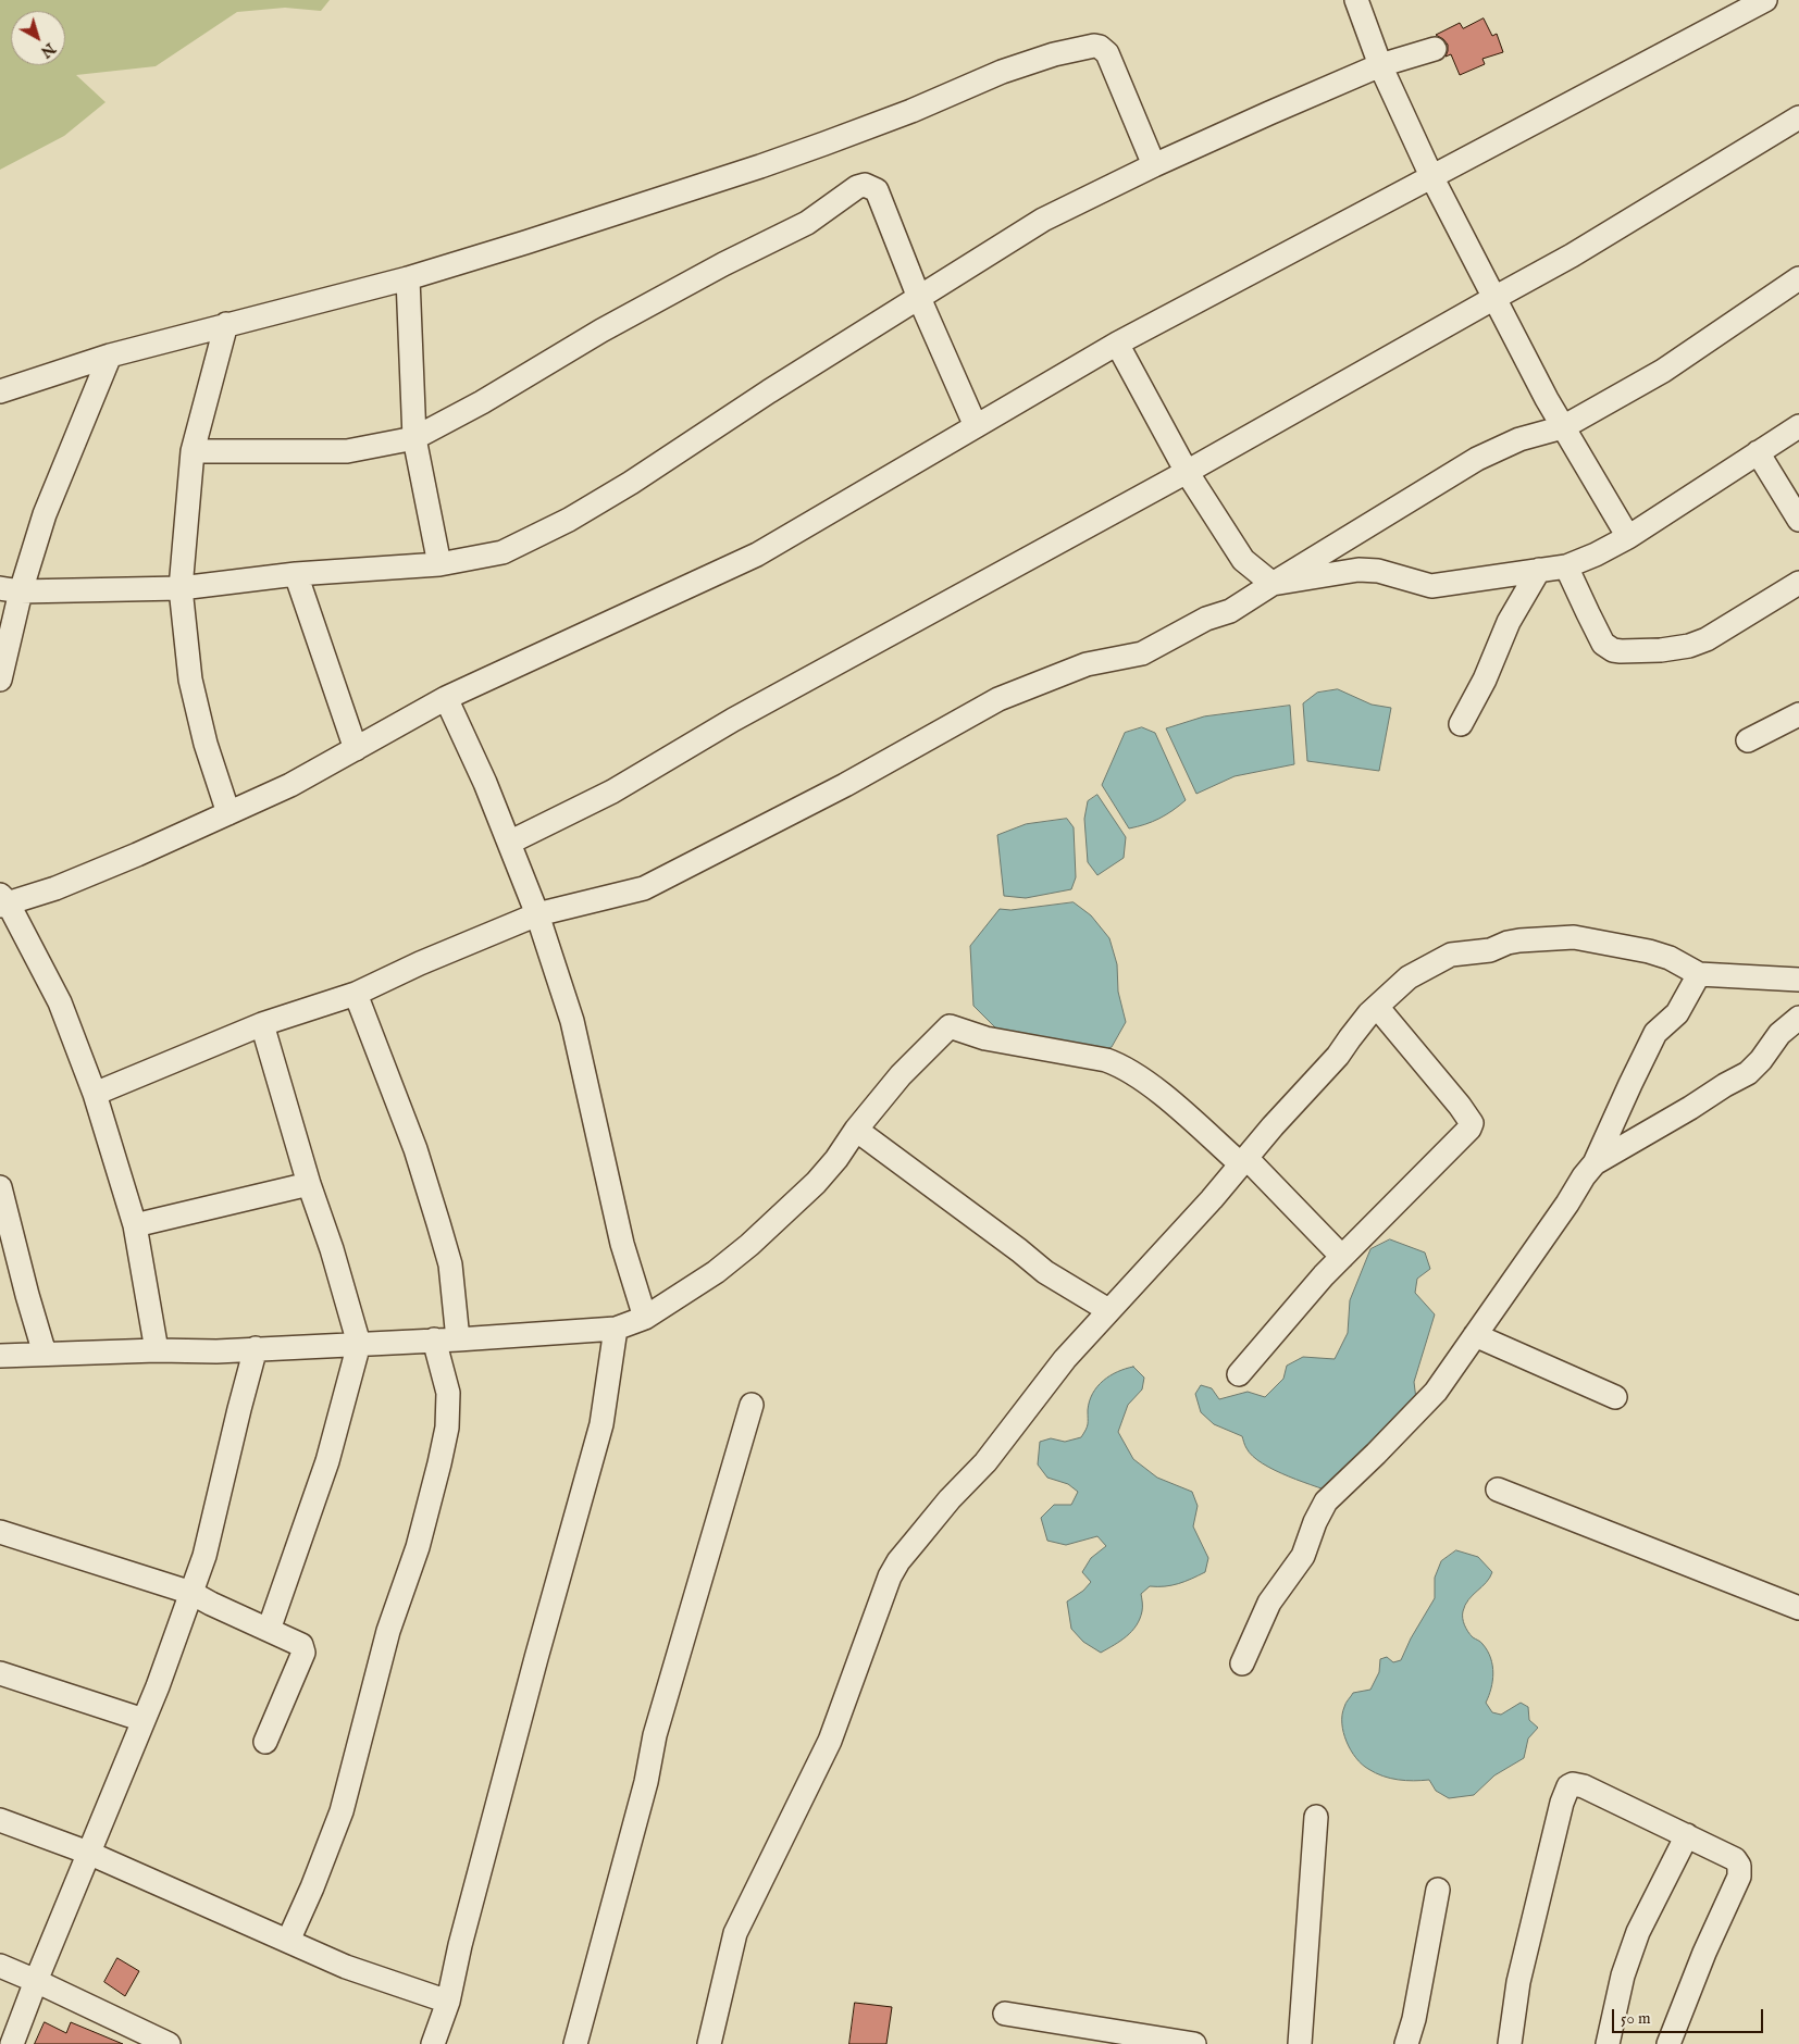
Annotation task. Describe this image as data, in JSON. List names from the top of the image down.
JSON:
{
  "scale_bar": "50 m",
  "north": "bottom right"
}
